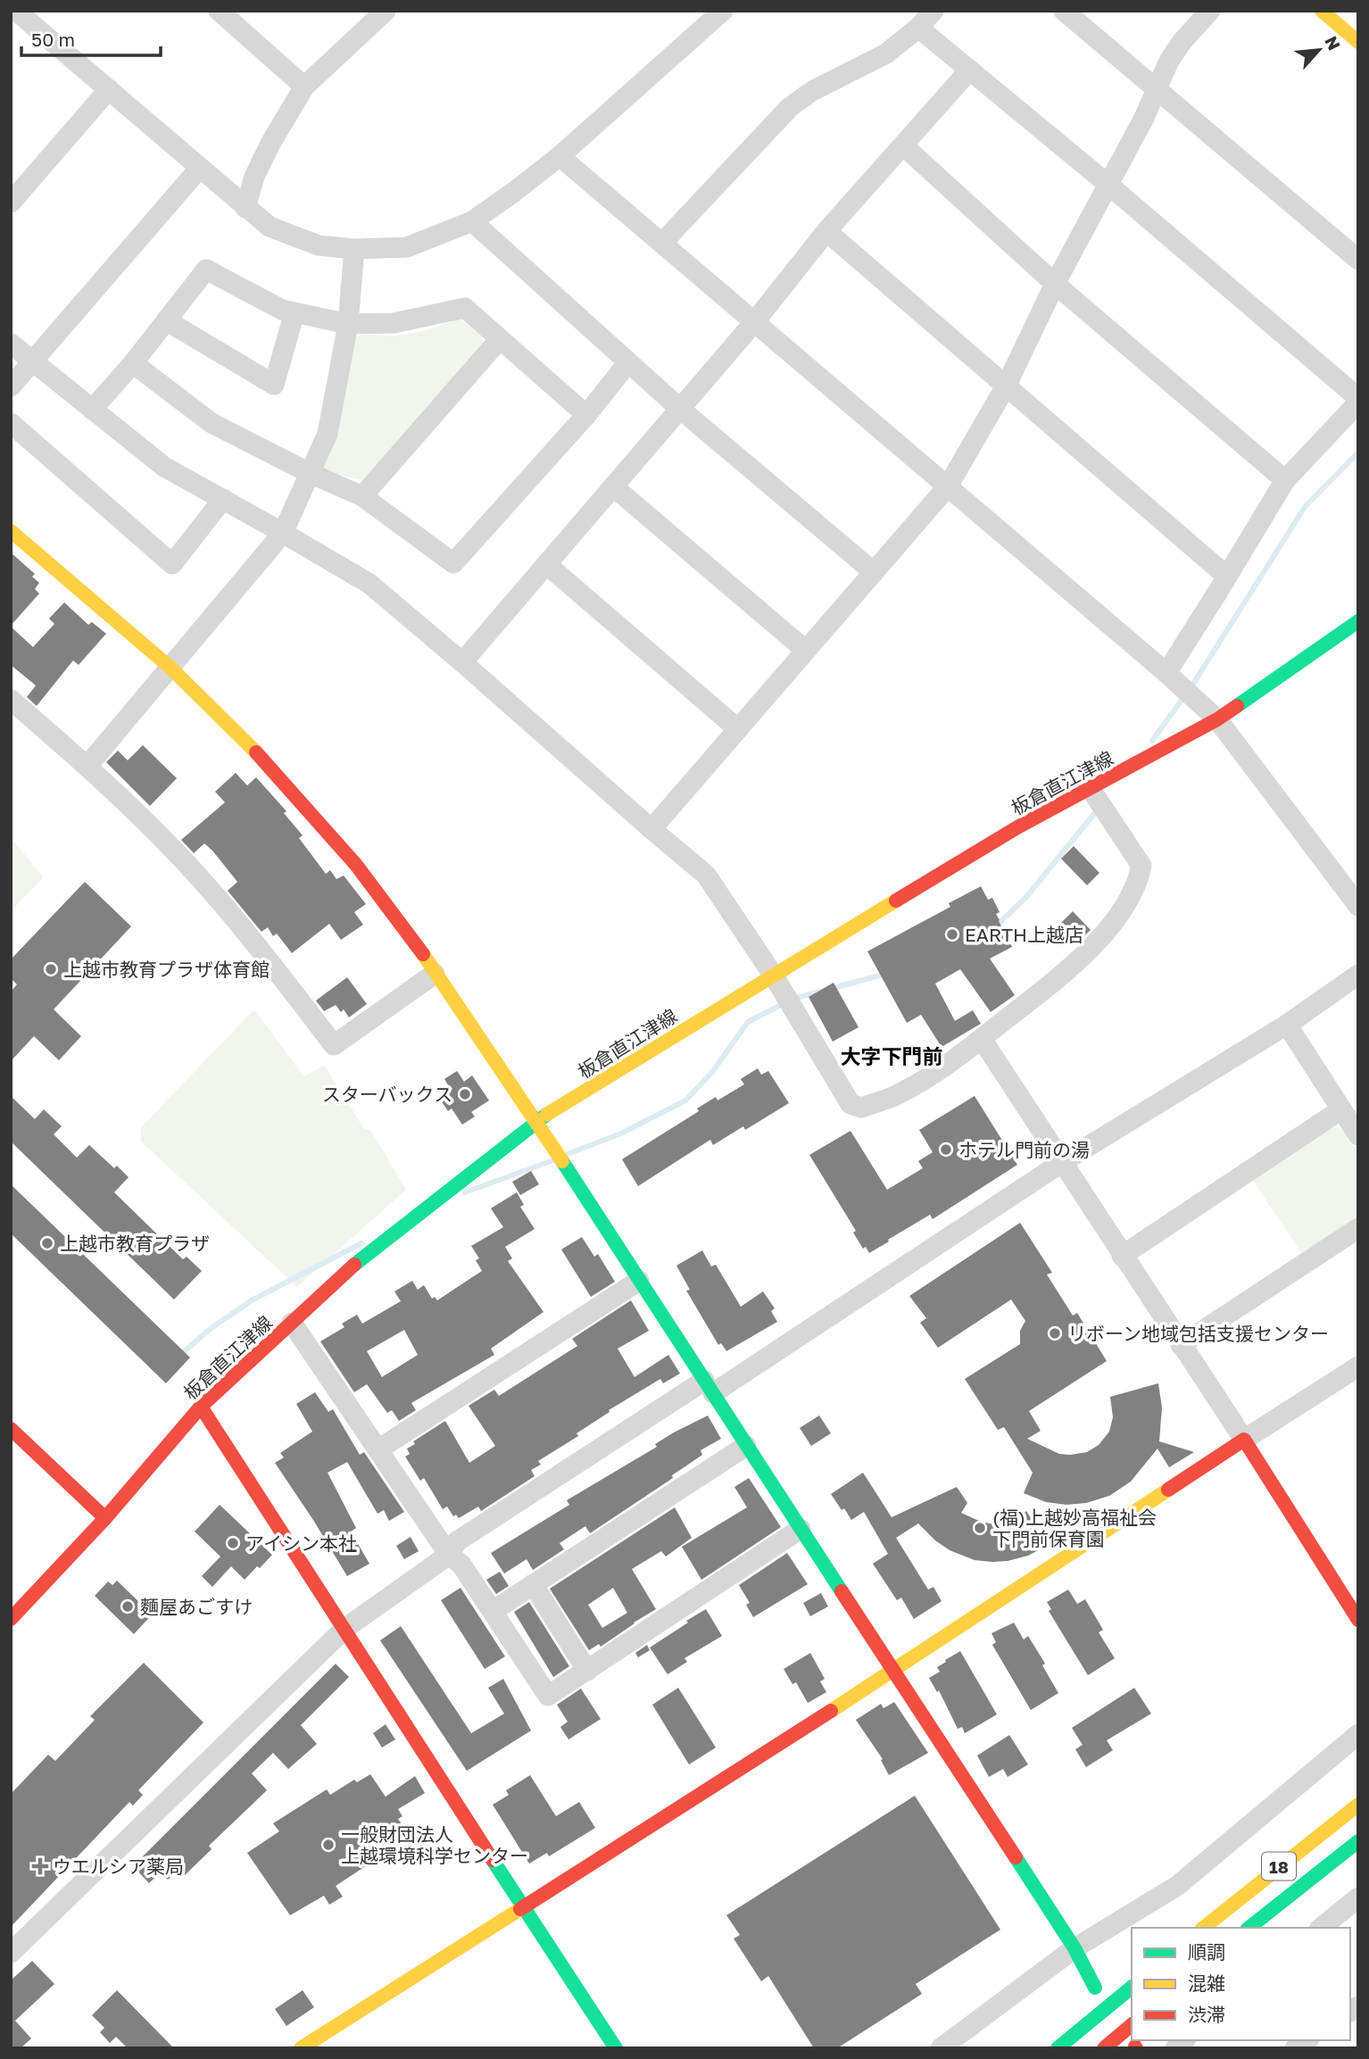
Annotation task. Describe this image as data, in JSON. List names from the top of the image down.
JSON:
{
  "streets": {
    "main road": ["板倉直江津線", "18"]
  },
  "districts": ["大字下門前"],
  "places": {
    "other": [
      "EARTH上越店",
      "上越市教育プラザ体育館",
      "スターバックス",
      "ホテル門前の湯",
      "上越市教育プラザ",
      "リボーン地域包括支援センター",
      "(福)上越妙高福祉会 下門前保育園",
      "アイシン本社",
      "麵屋あごすけ",
      "一般財団法人 上越環境科学センター"
    ],
    "health": ["ウエルシア薬局"]
  },
  "legend": ["順調", "混雑", "渋滞"],
  "scale_bar": "50 m",
  "north": "top right"
}
